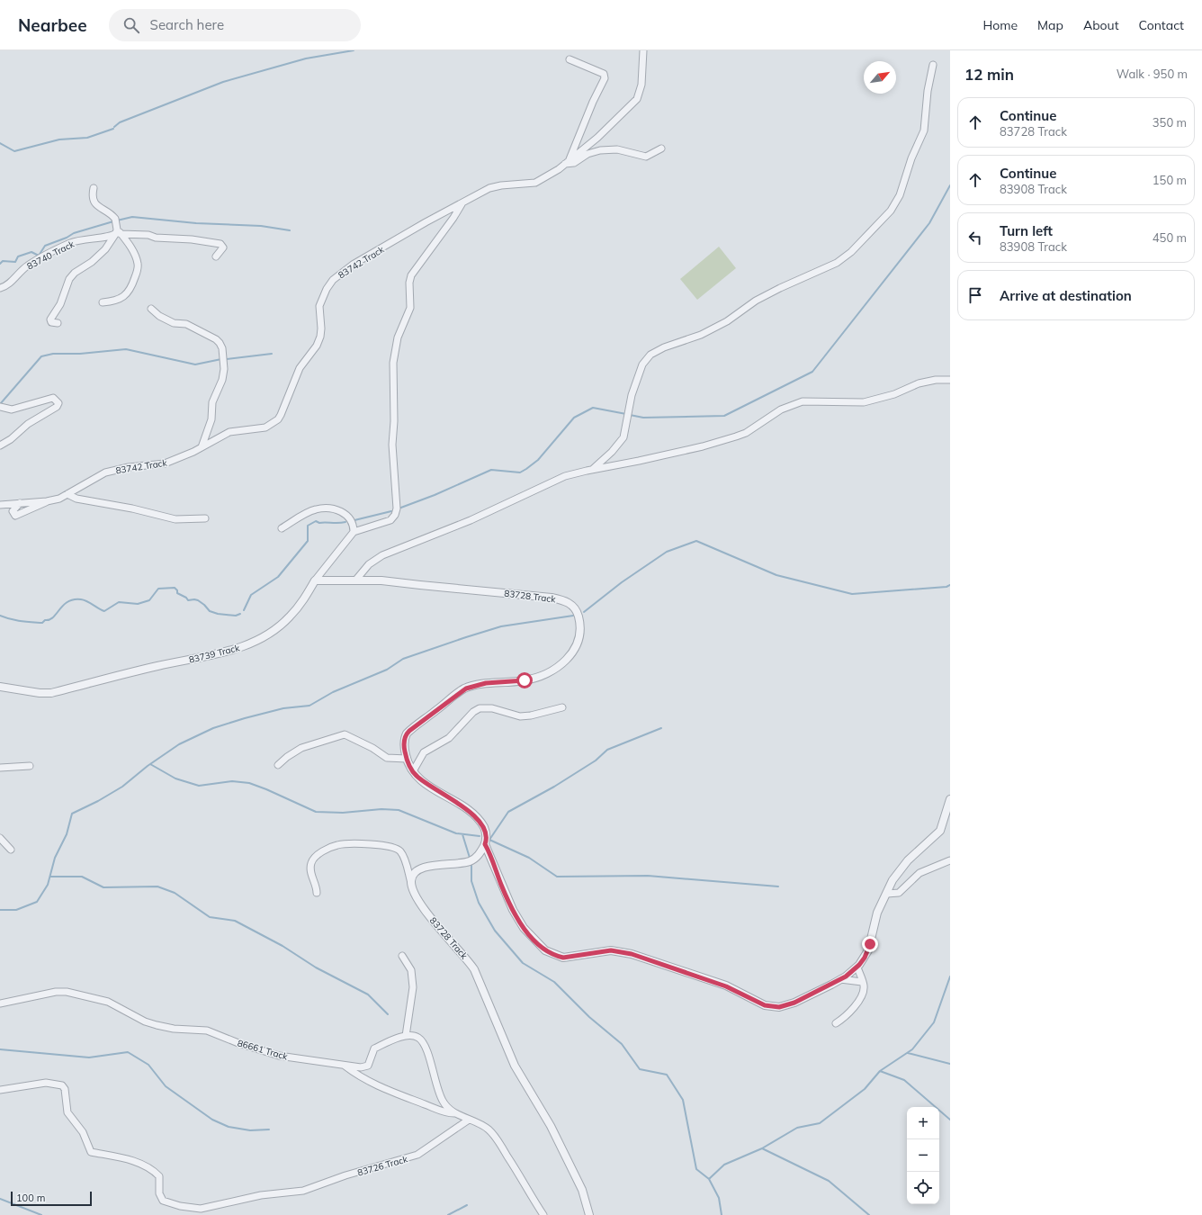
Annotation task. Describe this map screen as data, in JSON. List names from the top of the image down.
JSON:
{
  "streets": {
    "street": [
      "83740 Track",
      "83742 Track",
      "83728 Track",
      "83739 Track",
      "86661 Track",
      "83726 Track"
    ]
  },
  "crossings": [
    ["83728 Track", "83739 Track"]
  ],
  "scale_bar": "100 m",
  "north": "top right",
  "page": {
    "header": "Nearbee",
    "search": "Search here",
    "nav": [
      "Home",
      "Map",
      "About",
      "Contact"
    ],
    "heading": ["12 min", "Walk · 950 m"],
    "list": [
      ["Continue", "83728 Track", "350 m"],
      ["Continue", "83908 Track", "150 m"],
      ["Turn left", "83908 Track", "450 m"],
      "Arrive at destination"
    ],
    "map_buttons": ["+", "−"],
    "scale": "100 m"
  }
}
